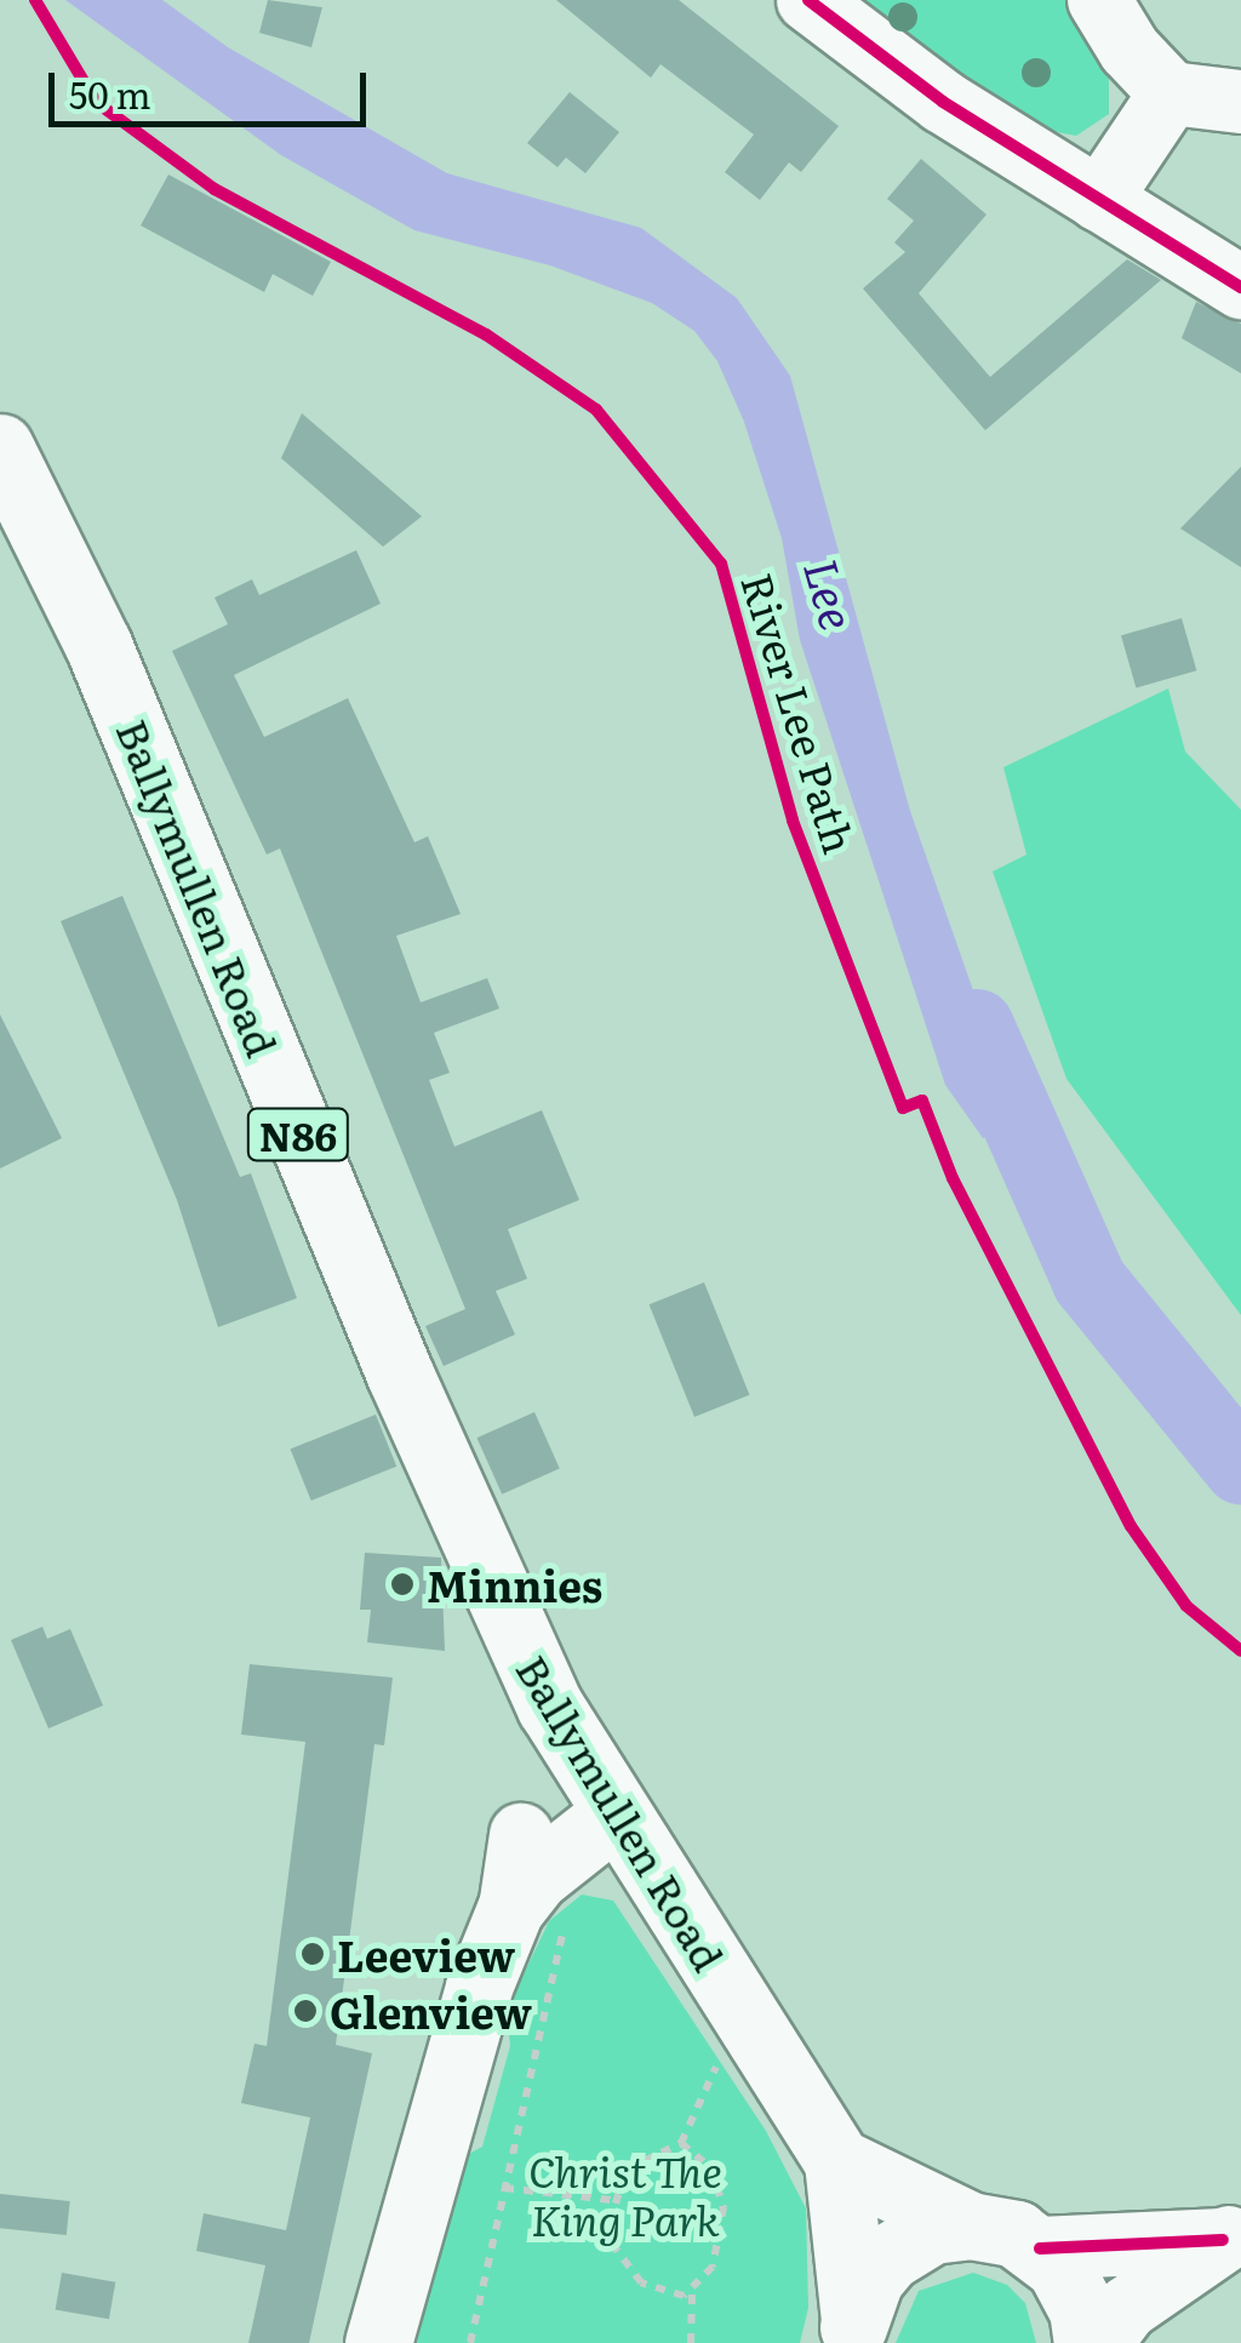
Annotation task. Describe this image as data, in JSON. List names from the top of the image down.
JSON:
{
  "streets": {
    "main road": ["Ballymullen Road", "N86"],
    "cycle path": ["River Lee Path"]
  },
  "crossings": [
    ["Ballymullen Road", "N86"]
  ],
  "water": ["Lee"],
  "parks": ["Christ The King Park"],
  "places": ["Minnies", "Leeview", "Glenview"],
  "scale_bar": "50 m"
}
